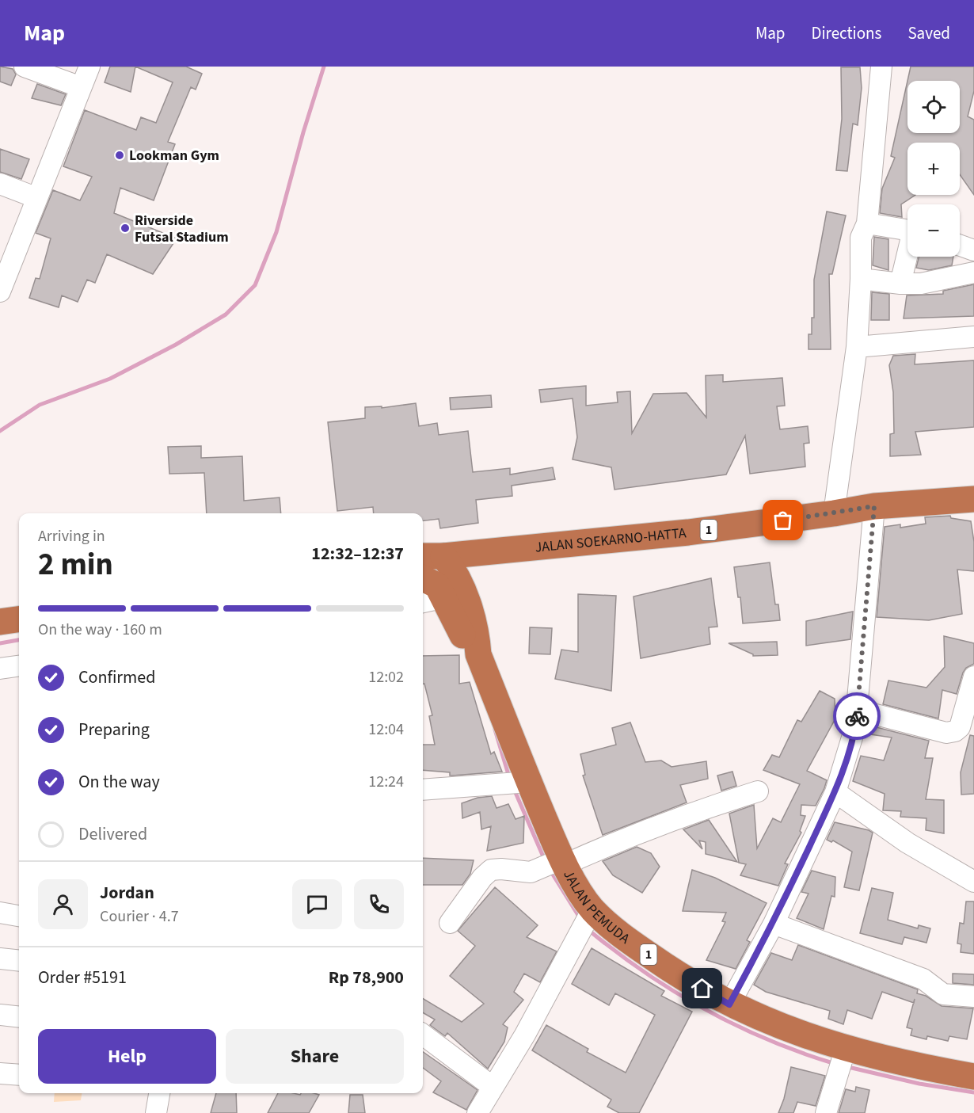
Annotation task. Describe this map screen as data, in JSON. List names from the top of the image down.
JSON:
{
  "streets": {
    "highway": ["1", "JALAN SOEKARNO-HATTA", "JALAN PEMUDA"]
  },
  "crossings": [
    ["JALAN SOEKARNO-HATTA", "JALAN PEMUDA"]
  ],
  "places": ["Lookman Gym", "Riverside Futsal Stadium"],
  "page": {
    "header": "Map",
    "nav": ["Map", "Directions", "Saved"],
    "map_buttons": ["+", "−"],
    "heading": ["2 min", "Arriving in", "12:32–12:37"],
    "panel": [
      "Jordan",
      "Courier · 4.7",
      "Order #5191",
      "Rp 78,900"
    ],
    "bar": "On the way · 160 m",
    "list": [
      ["Confirmed", "12:02"],
      ["Preparing", "12:04"],
      ["On the way", "12:24"],
      "Delivered"
    ],
    "buttons": ["Help", "Share"]
  }
}
